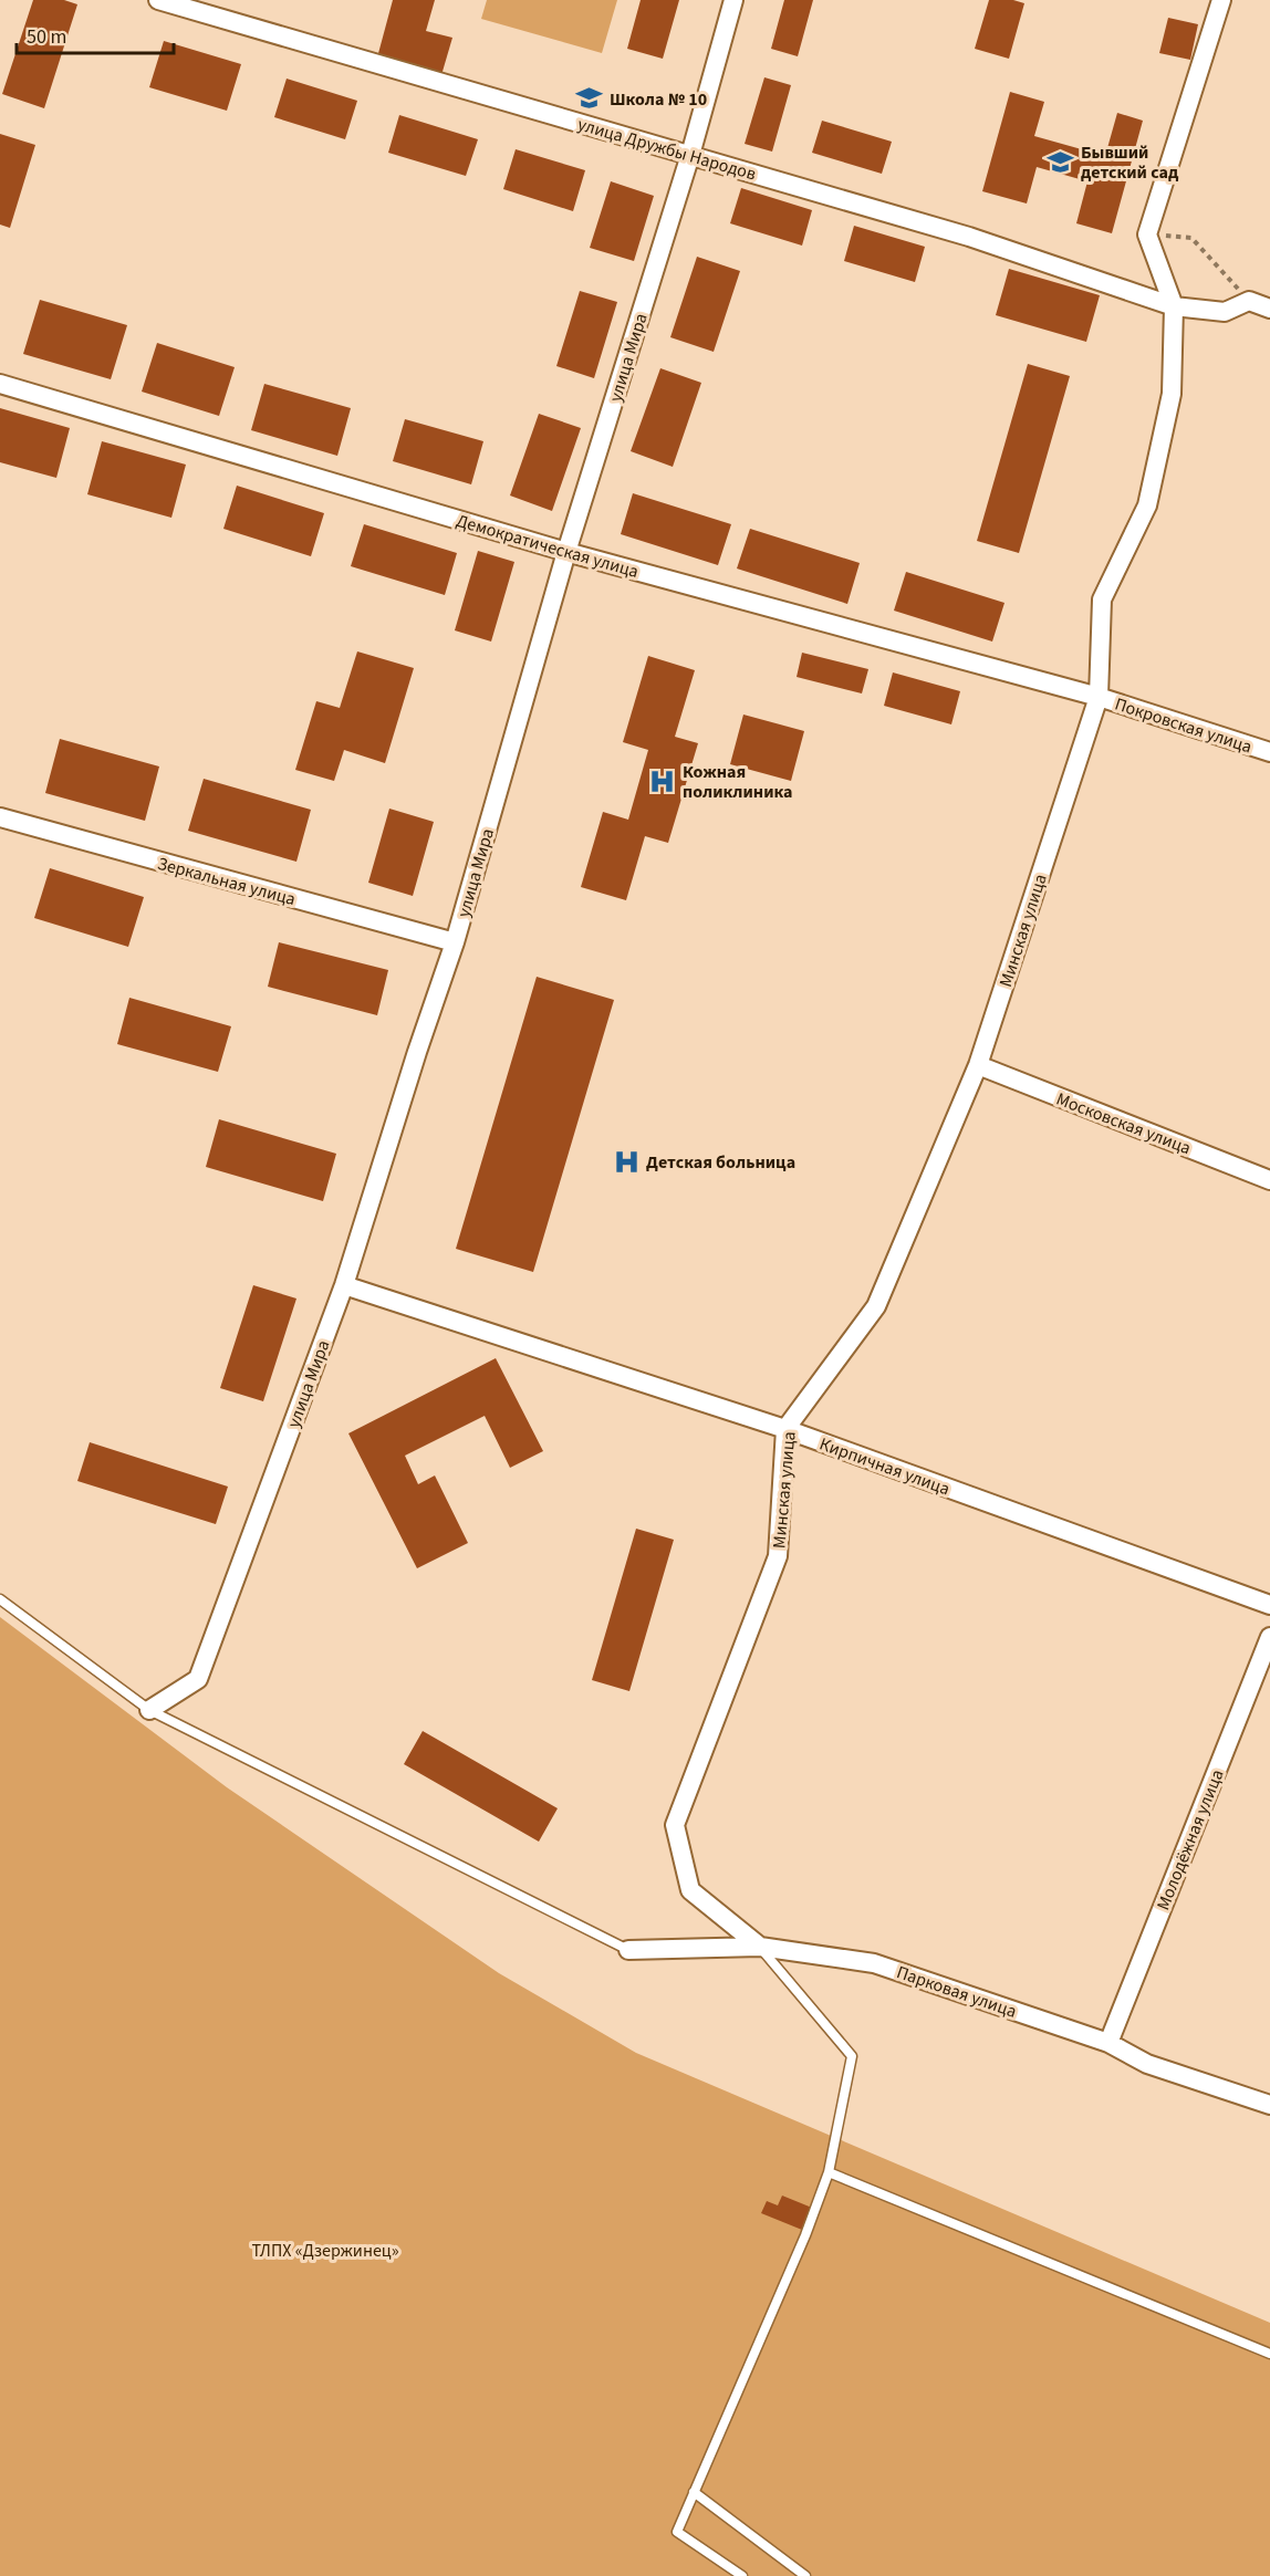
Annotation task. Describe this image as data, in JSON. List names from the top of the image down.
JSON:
{
  "streets": {
    "street": [
      "улица Дружбы Народов",
      "улица Мира",
      "Демократическая улица",
      "Покровская улица",
      "Зеркальная улица",
      "Минская улица",
      "Московская улица",
      "Кирпичная улица",
      "Молодёжная улица",
      "Парковая улица"
    ]
  },
  "crossings": [
    ["улица Дружбы Народов", "улица Мира"],
    ["улица Дружбы Народов", "Минская улица"],
    ["улица Мира", "Демократическая улица"],
    ["улица Мира", "Зеркальная улица"],
    ["улица Мира", "Кирпичная улица"],
    ["Демократическая улица", "Покровская улица"],
    ["Демократическая улица", "Минская улица"],
    ["Покровская улица", "Минская улица"],
    ["Минская улица", "Московская улица"],
    ["Минская улица", "Кирпичная улица"],
    ["Минская улица", "Парковая улица"],
    ["Молодёжная улица", "Парковая улица"]
  ],
  "parks": ["ТЛПХ «Дзержинец»"],
  "places": {
    "school or university": ["Школа № 10", "Бывший детский сад"],
    "hospital": ["Кожная поликлиника", "Детская больница"]
  },
  "scale_bar": "50 m"
}
